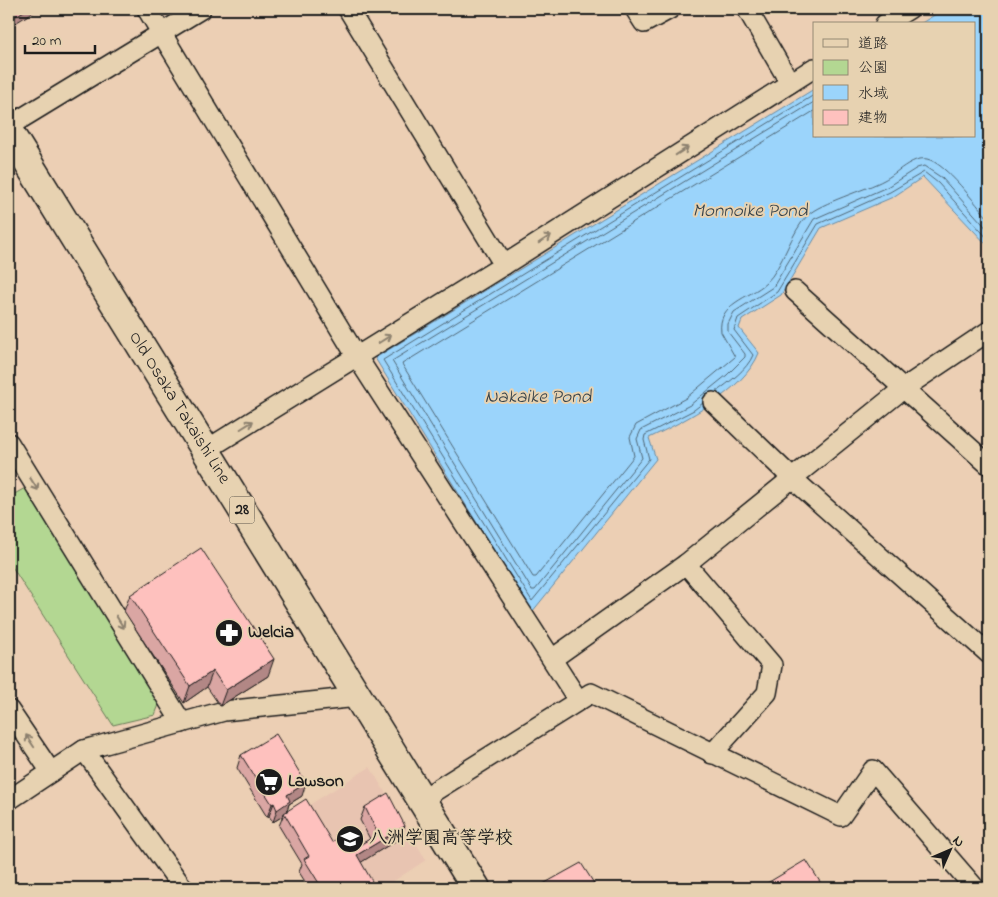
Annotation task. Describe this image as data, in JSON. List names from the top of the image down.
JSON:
{
  "streets": {
    "main road": ["Old Osaka Takaishi Line", "28"]
  },
  "water": ["Monnoike Pond", "Nakaike Pond"],
  "places": {
    "pharmacy": ["Welcia"],
    "supermarket": ["Lawson"],
    "school or university": ["八洲学園高等学校"]
  },
  "legend": [
    "道路",
    "公園",
    "水域",
    "建物"
  ],
  "scale_bar": "20 m",
  "north": "top right"
}
